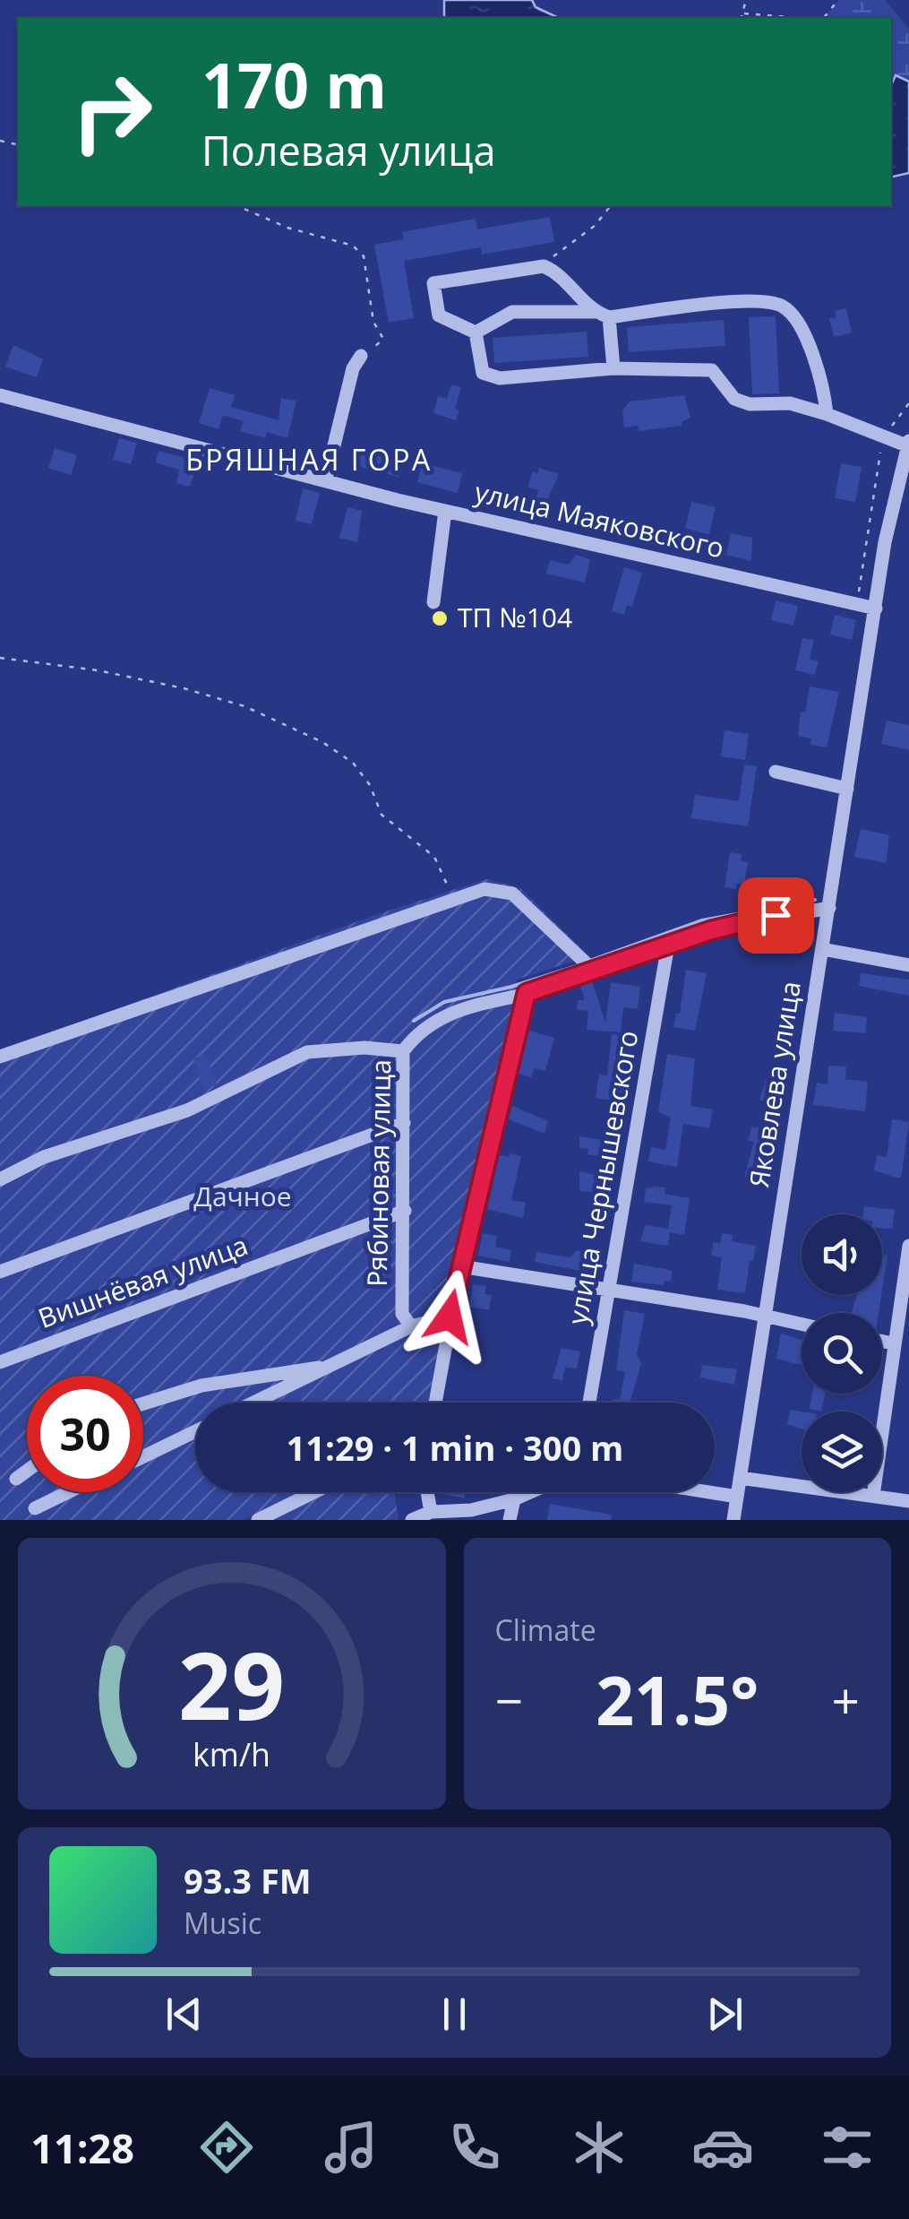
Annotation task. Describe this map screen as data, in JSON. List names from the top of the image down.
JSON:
{
  "streets": {
    "street": [
      "улица Маяковского",
      "Яковлева улица",
      "Рябиновая улица",
      "улица Чернышевского",
      "Вишнёвая улица"
    ]
  },
  "crossings": [
    ["улица Маяковского", "Яковлева улица"],
    ["Яковлева улица", "Рябиновая улица"],
    ["Рябиновая улица", "улица Чернышевского"],
    ["Рябиновая улица", "Вишнёвая улица"]
  ],
  "districts": ["БРЯШНАЯ ГОРА"],
  "parks": ["Дачное"],
  "places": ["ТП №104"],
  "page": {
    "turn": ["170 m", "Полевая улица"],
    "limit": "30",
    "trip": "11:29 · 1 min · 300 m",
    "tile": "Climate",
    "heat": ["−", "21.5°", "+"],
    "song": ["93.3 FM", "Music"],
    "tabs": "11:28",
    "gauge": ["29", "km/h"]
  }
}
